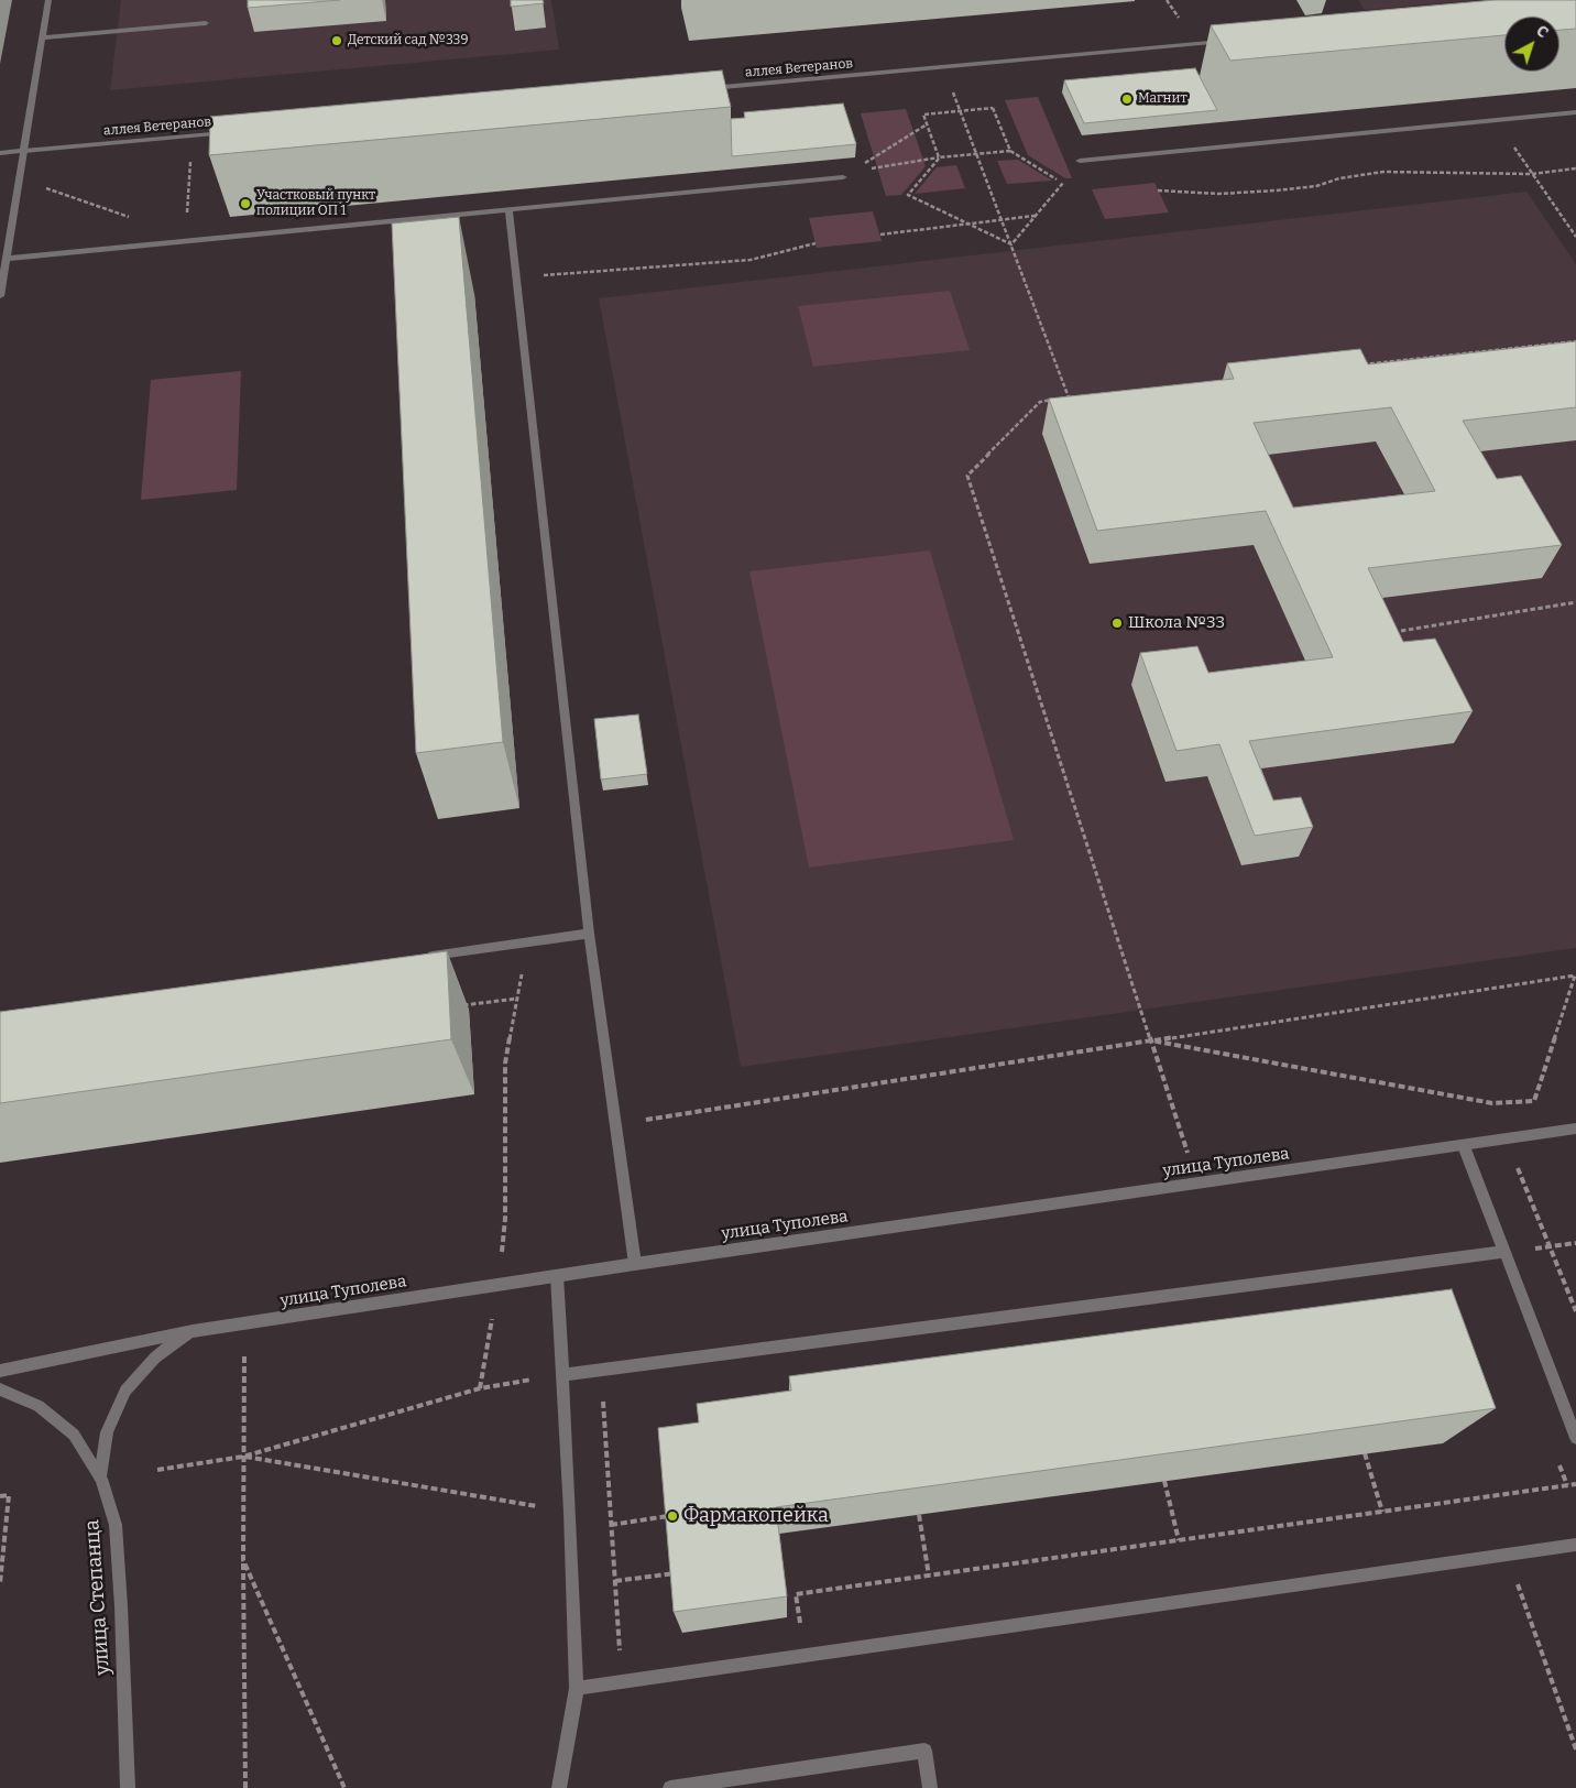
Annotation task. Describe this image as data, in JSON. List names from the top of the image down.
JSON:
{
  "streets": {
    "street": ["аллея Ветеранов", "улица Туполева", "улица Степанца"]
  },
  "places": [
    "Детский сад №339",
    "Магнит",
    "Участковый пункт полиции ОП 1",
    "Школа №33",
    "Фармакопейка"
  ],
  "north": "top right"
}
